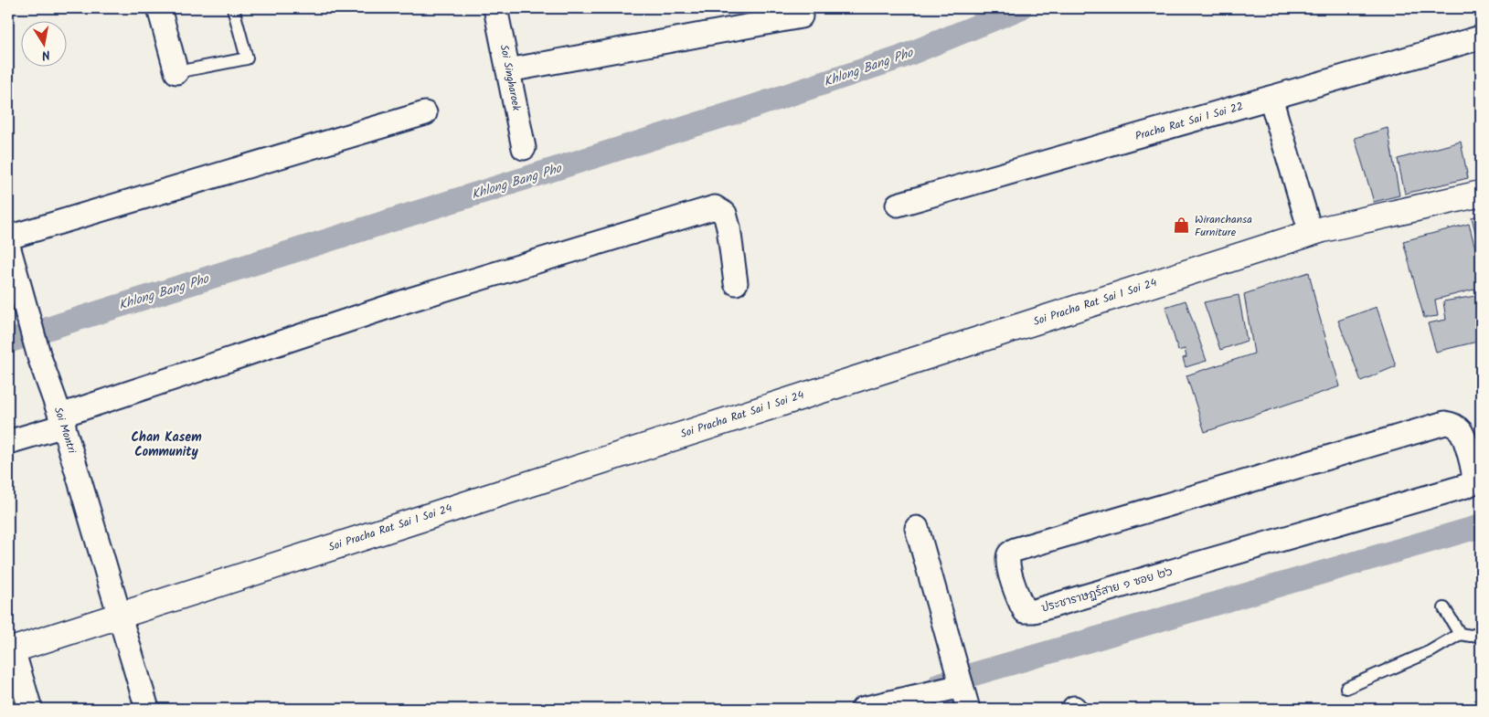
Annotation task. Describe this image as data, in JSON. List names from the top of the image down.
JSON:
{
  "streets": {
    "street": [
      "Soi Singharoek",
      "Pracha Rat Sai 1 Soi 22",
      "Soi Pracha Rat Sai 1 Soi 24",
      "Soi Montri",
      "ประชาราษฎร์สาย ๑ ซอย ๒๖"
    ]
  },
  "crossings": [
    ["Soi Pracha Rat Sai 1 Soi 24", "Soi Montri"]
  ],
  "districts": ["Chan Kasem Community"],
  "water": ["Khlong Bang Pho"],
  "places": {
    "shop": ["Wiranchansa Furniture"]
  },
  "north": "bottom"
}
